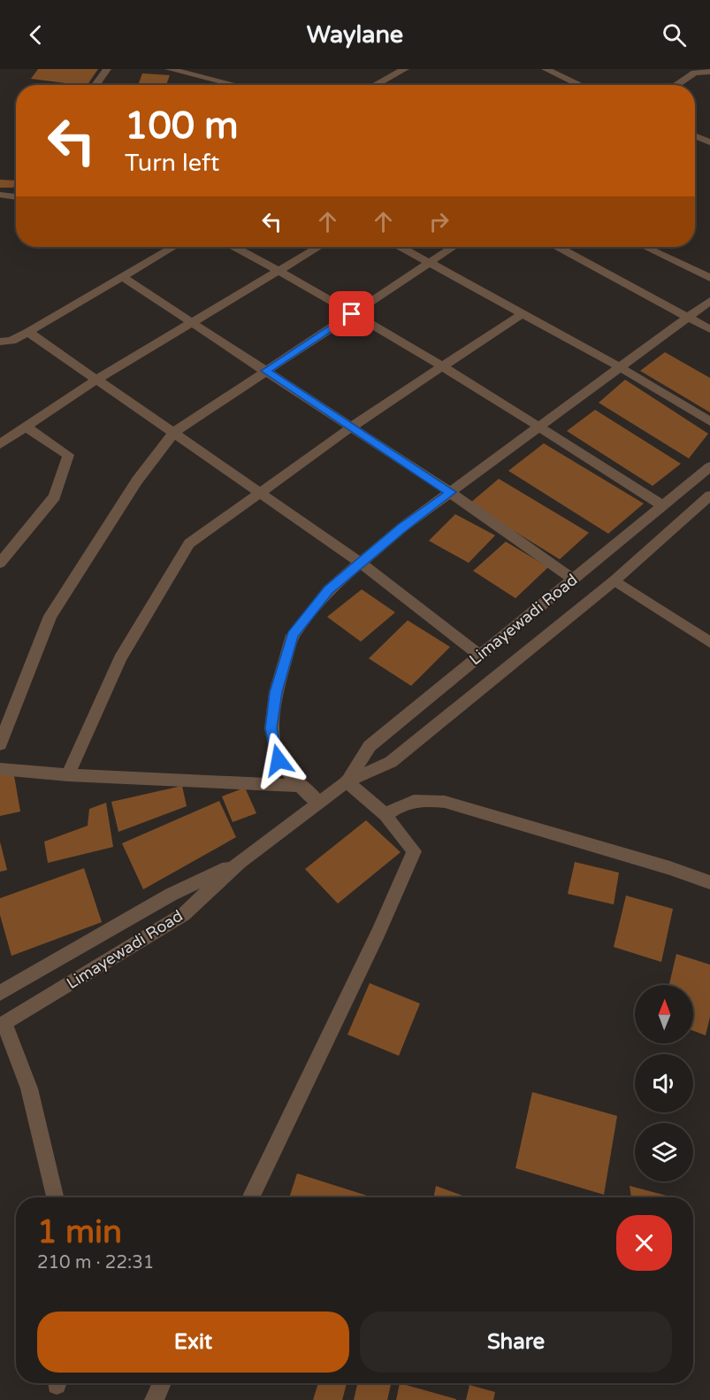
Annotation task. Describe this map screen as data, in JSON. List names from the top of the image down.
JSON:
{
  "streets": {
    "street": ["Limayewadi Road"]
  },
  "north": "top",
  "page": {
    "header": "Waylane",
    "turn": ["100 m", "Turn left"],
    "heading": ["1 min", "210 m · 22:31"],
    "buttons": ["Exit", "Share"]
  }
}
